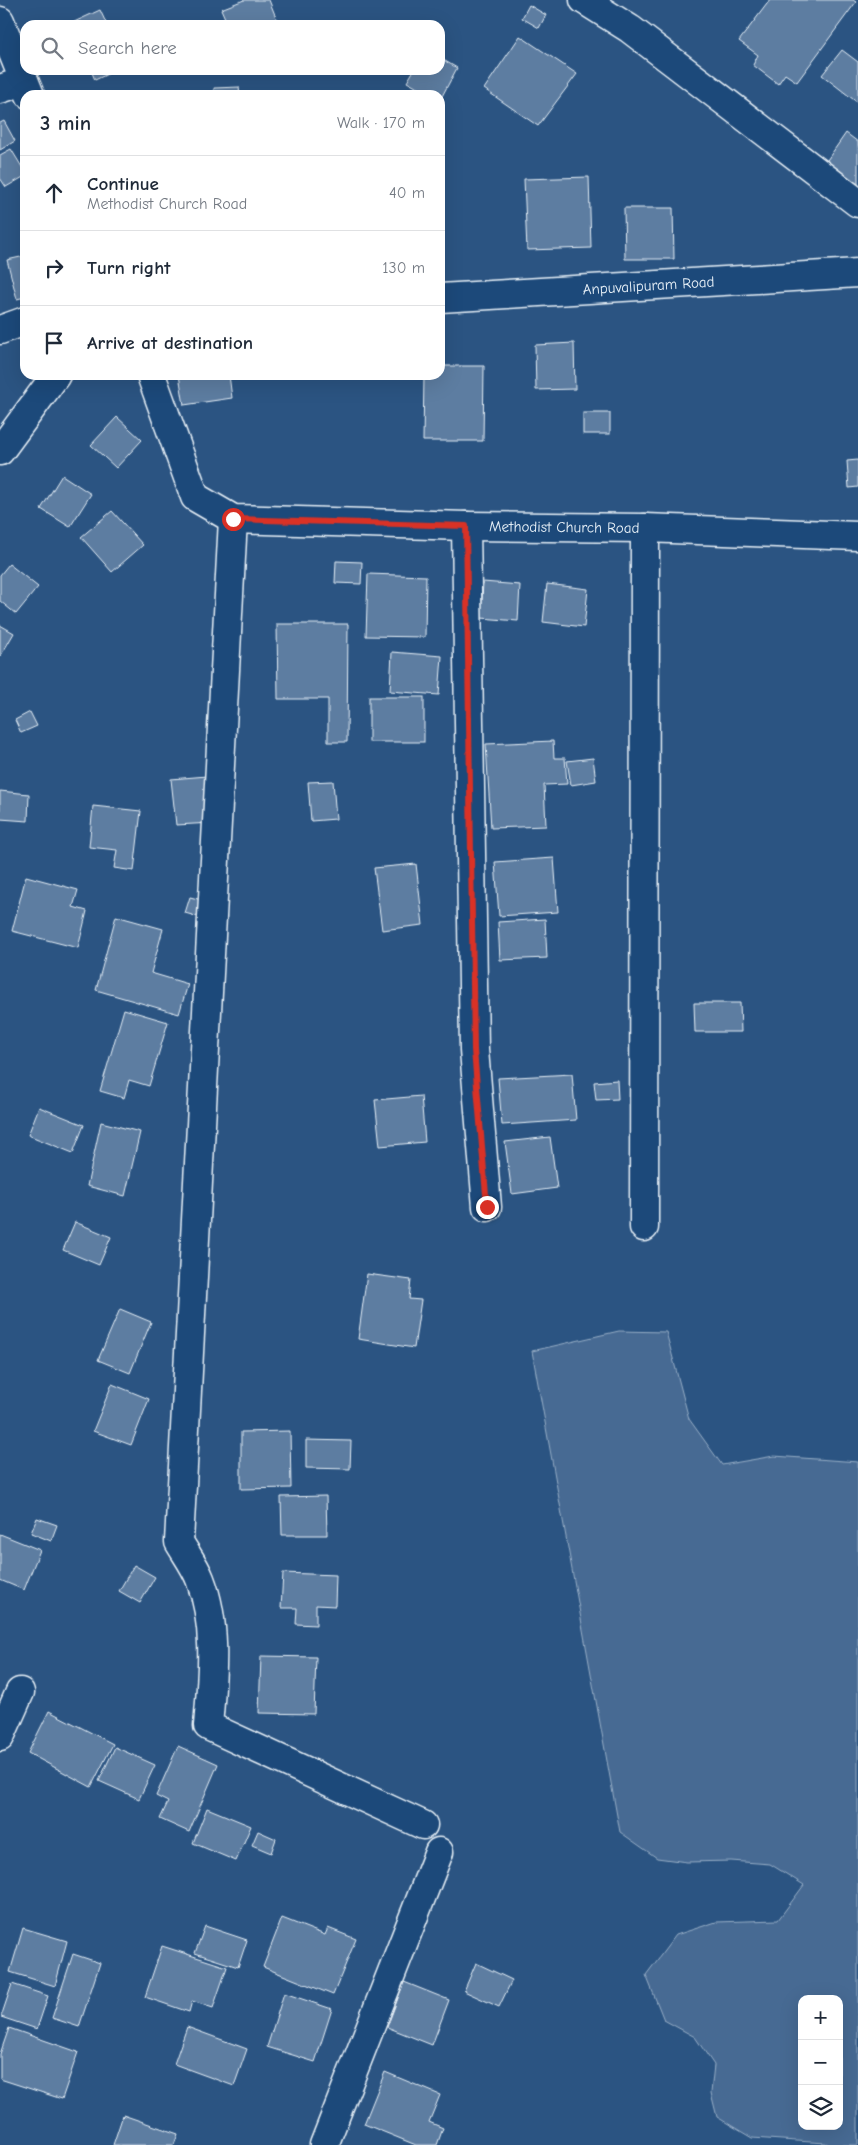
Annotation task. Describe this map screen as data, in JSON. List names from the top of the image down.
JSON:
{
  "streets": {
    "street": ["Anpuvalipuram Road", "Methodist Church Road"]
  },
  "page": {
    "search": "Search here",
    "heading": ["3 min", "Walk · 170 m"],
    "list": [
      ["Continue", "Methodist Church Road", "40 m"],
      ["Turn right", "130 m"],
      "Arrive at destination"
    ],
    "map_buttons": ["+", "−"]
  }
}
